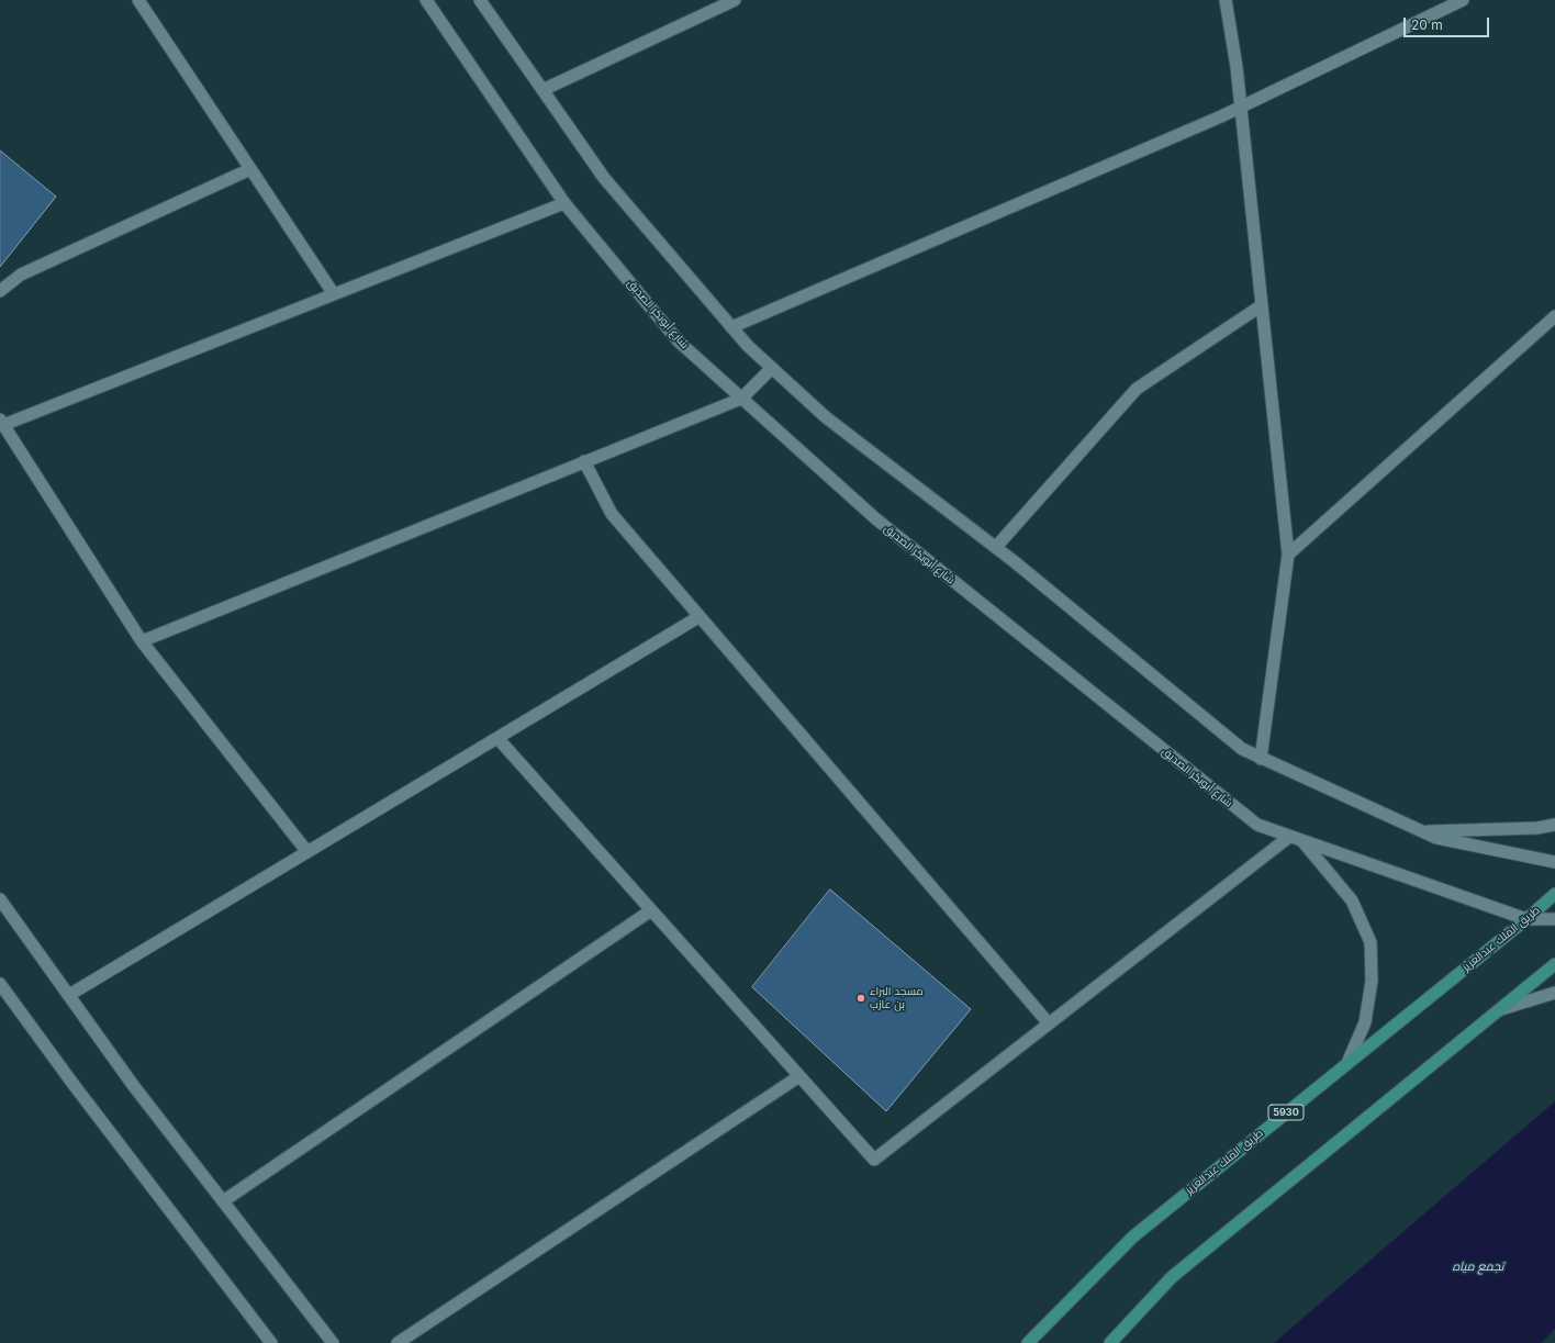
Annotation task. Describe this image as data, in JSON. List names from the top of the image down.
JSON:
{
  "streets": {
    "main road": ["طريق الملك عبدالعزيز", "5930"],
    "street": ["شارع أبوبكر الصديق"]
  },
  "crossings": [
    ["شارع أبوبكر الصديق", "طريق الملك عبدالعزيز"]
  ],
  "water": ["تجمع مياه"],
  "places": ["مسجد البراء بن عازب"],
  "scale_bar": "20 m"
}
